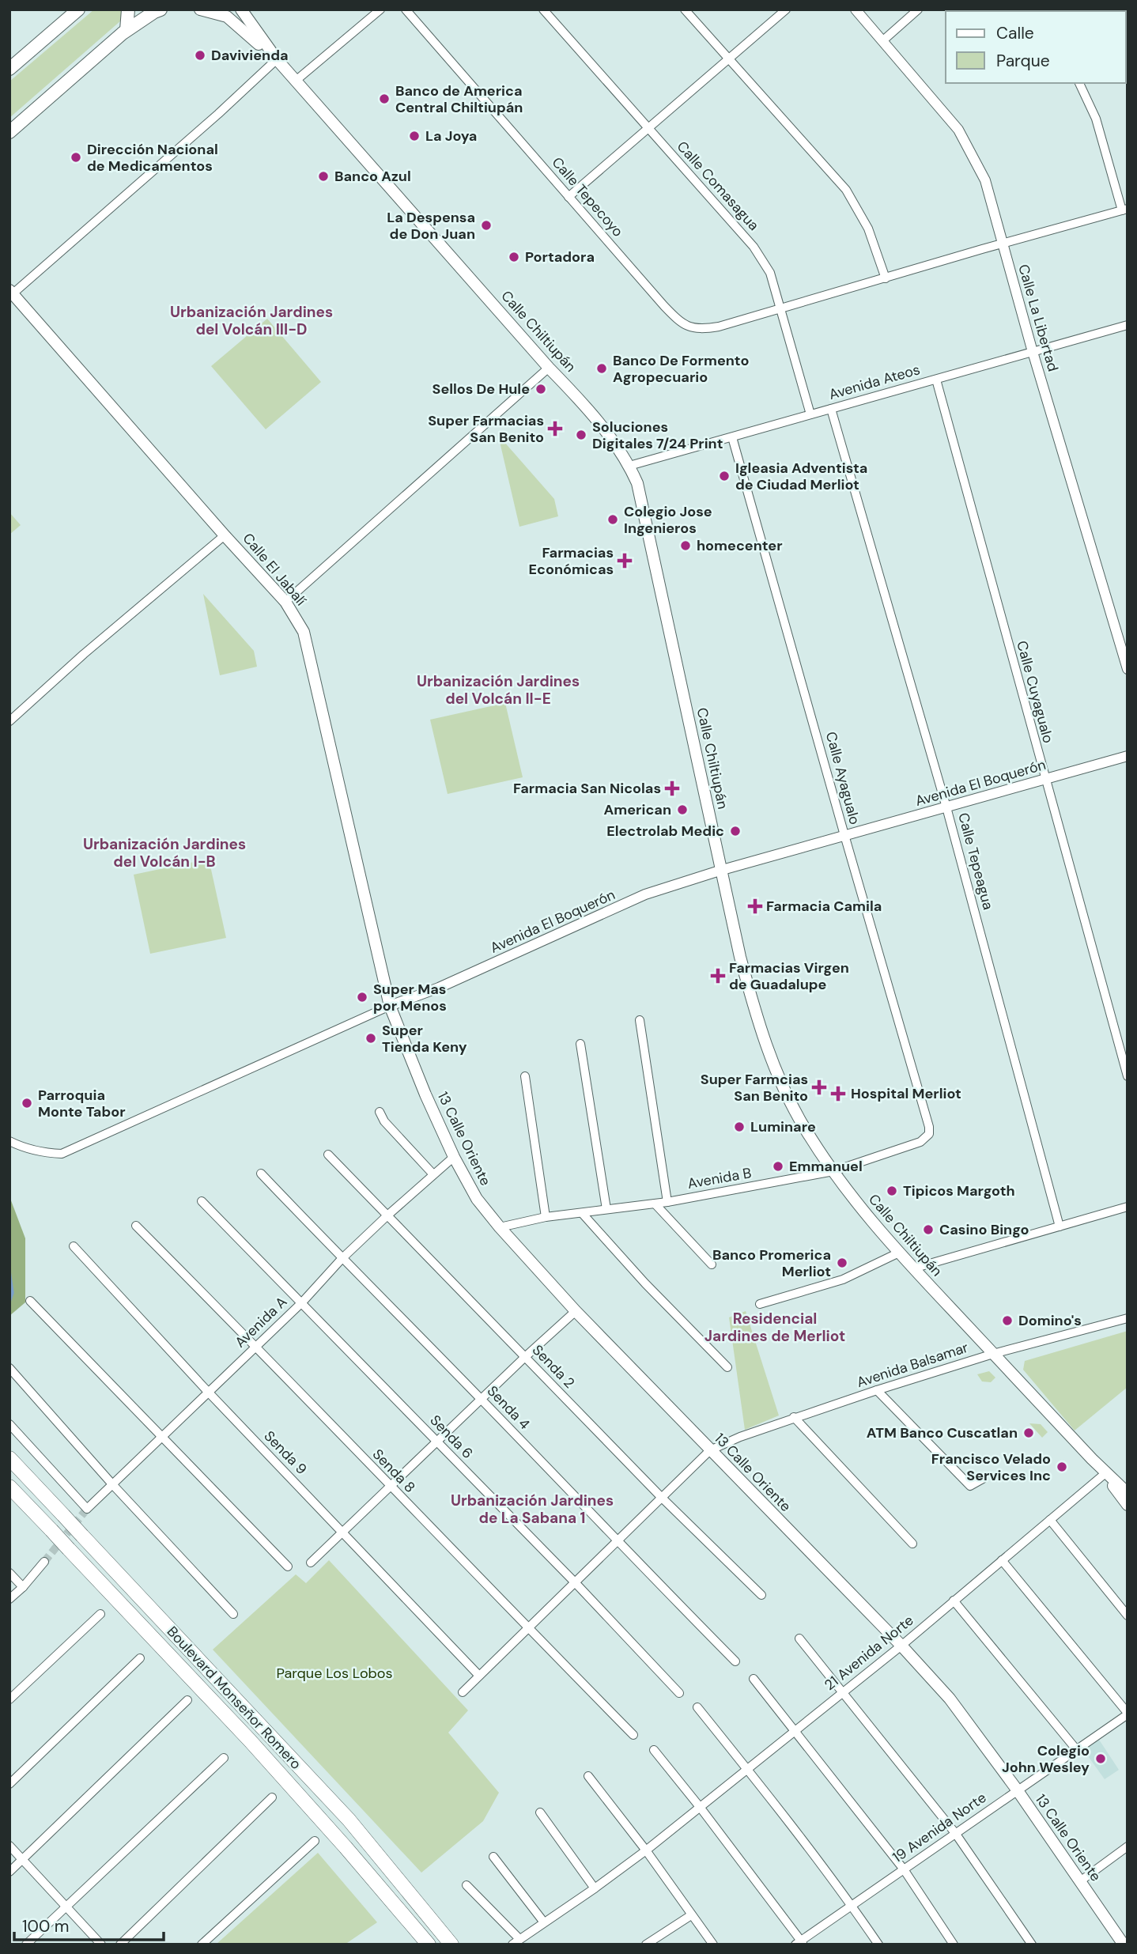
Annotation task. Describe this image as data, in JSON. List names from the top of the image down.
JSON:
{
  "streets": {
    "highway": ["Boulevard Monseñor Romero"],
    "main road": ["Calle Chiltiupán", "Calle El Jabalí", "13 Calle Oriente"],
    "street": [
      "Calle Comasagua",
      "Calle Tepecoyo",
      "Calle La Libertad",
      "Avenida Ateos",
      "Calle Cuyagualo",
      "Calle Ayagualo",
      "Avenida El Boquerón",
      "Calle Tepeagua",
      "Avenida B",
      "Avenida A",
      "Avenida Balsamar",
      "Senda 2",
      "Senda 4",
      "Senda 6",
      "Senda 9",
      "Senda 8",
      "21 Avenida Norte",
      "19 Avenida Norte"
    ]
  },
  "crossings": [
    ["Calle Comasagua", "Calle Tepecoyo"],
    ["Calle Comasagua", "Avenida Ateos"],
    ["Calle Tepecoyo", "Calle La Libertad"],
    ["Calle La Libertad", "Avenida Ateos"],
    ["Calle Chiltiupán", "Avenida Ateos"],
    ["Calle Chiltiupán", "Avenida El Boquerón"],
    ["Calle Chiltiupán", "Avenida B"],
    ["Calle Chiltiupán", "Avenida Balsamar"],
    ["Calle Chiltiupán", "21 Avenida Norte"],
    ["Avenida Ateos", "Calle Cuyagualo"],
    ["Avenida Ateos", "Calle Ayagualo"],
    ["Avenida Ateos", "Calle Tepeagua"],
    ["Calle El Jabalí", "Avenida El Boquerón"],
    ["Calle El Jabalí", "13 Calle Oriente"],
    ["Calle Cuyagualo", "Avenida El Boquerón"],
    ["Calle Ayagualo", "Avenida El Boquerón"],
    ["Calle Ayagualo", "Avenida B"],
    ["Avenida El Boquerón", "Calle Tepeagua"],
    ["Avenida El Boquerón", "13 Calle Oriente"],
    ["13 Calle Oriente", "Avenida B"],
    ["13 Calle Oriente", "Avenida A"],
    ["13 Calle Oriente", "Avenida Balsamar"],
    ["13 Calle Oriente", "21 Avenida Norte"],
    ["13 Calle Oriente", "19 Avenida Norte"],
    ["Avenida A", "Senda 2"],
    ["Avenida A", "Senda 4"],
    ["Avenida A", "Senda 6"],
    ["Avenida A", "Senda 9"],
    ["Avenida A", "Senda 8"],
    ["Avenida Balsamar", "Senda 2"],
    ["Avenida Balsamar", "Senda 4"],
    ["Avenida Balsamar", "Senda 6"],
    ["Avenida Balsamar", "Senda 9"],
    ["Avenida Balsamar", "Senda 8"]
  ],
  "districts": [
    "Urbanización Jardines del Volcán III-D",
    "Urbanización Jardines del Volcán II-E",
    "Urbanización Jardines del Volcán I-B",
    "Residencial Jardines de Merliot",
    "Urbanización Jardines de La Sabana 1"
  ],
  "parks": ["Parque Los Lobos"],
  "places": {
    "other": [
      "Davivienda",
      "Banco de America Central Chiltiupán",
      "La Joya",
      "Dirección Nacional de Medicamentos",
      "Banco Azul",
      "La Despensa de Don Juan",
      "Portadora",
      "Banco De Formento Agropecuario",
      "Sellos De Hule",
      "Soluciones Digitales 7/24 Print",
      "Igleasia Adventista de Ciudad Merliot",
      "Colegio Jose Ingenieros",
      "homecenter",
      "American",
      "Electrolab Medic",
      "Super Mas por Menos",
      "Super Tienda Keny",
      "Parroquia Monte Tabor",
      "Luminare",
      "Emmanuel",
      "Tipicos Margoth",
      "Casino Bingo",
      "Banco Promerica Merliot",
      "Domino's",
      "ATM Banco Cuscatlan",
      "Francisco Velado Services Inc",
      "Colegio John Wesley"
    ],
    "health": [
      "Super Farmacias San Benito",
      "Farmacias Económicas",
      "Farmacia San Nicolas",
      "Farmacia Camila",
      "Farmacias Virgen de Guadalupe",
      "Super Farmcias San Benito",
      "Hospital Merliot"
    ]
  },
  "legend": ["Calle", "Parque"],
  "scale_bar": "100 m"
}
